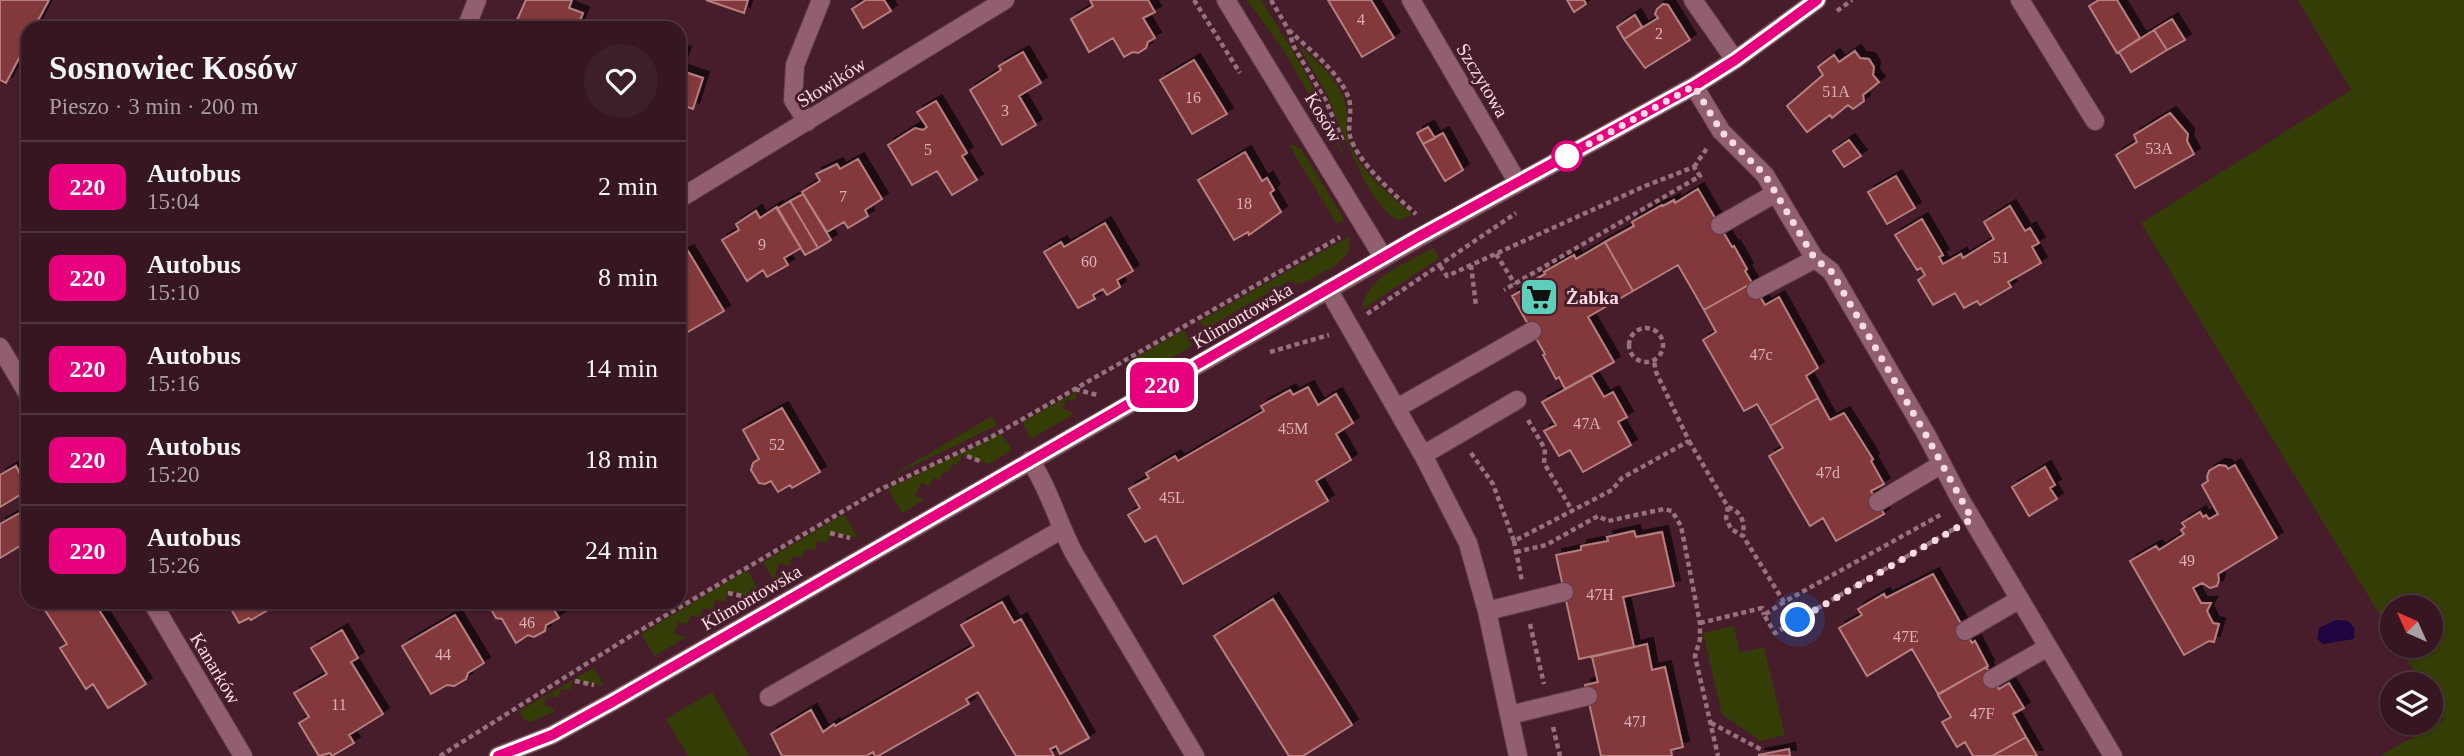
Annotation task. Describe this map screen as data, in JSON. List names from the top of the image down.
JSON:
{
  "streets": {
    "street": [
      "Szczytowa",
      "Słowików",
      "Kosów",
      "Klimontowska",
      "Kanarków"
    ]
  },
  "crossings": [
    ["Szczytowa", "Klimontowska"],
    ["Kosów", "Klimontowska"]
  ],
  "places": {
    "supermarket": ["Żabka"]
  },
  "lines": ["bus line 220"],
  "house_numbers": [
    "4",
    "2",
    "51A",
    "16",
    "3",
    "53A",
    "5",
    "7",
    "18",
    "9",
    "51",
    "60",
    "47c",
    "47A",
    "45M",
    "52",
    "47d",
    "45L",
    "49",
    "47H",
    "46",
    "47E",
    "44",
    "11",
    "47F",
    "47J"
  ],
  "north": "top left",
  "page": {
    "on_map": "220",
    "heading": ["Sosnowiec Kosów", "Pieszo · 3 min · 200 m"],
    "list": [
      {
        "mark": "220",
        "name": "Autobus",
        "note": "15:04",
        "value": "2 min"
      },
      {
        "mark": "220",
        "name": "Autobus",
        "note": "15:10",
        "value": "8 min"
      },
      {
        "mark": "220",
        "name": "Autobus",
        "note": "15:16",
        "value": "14 min"
      },
      {
        "mark": "220",
        "name": "Autobus",
        "note": "15:20",
        "value": "18 min"
      },
      {
        "mark": "220",
        "name": "Autobus",
        "note": "15:26",
        "value": "24 min"
      }
    ]
  }
}
